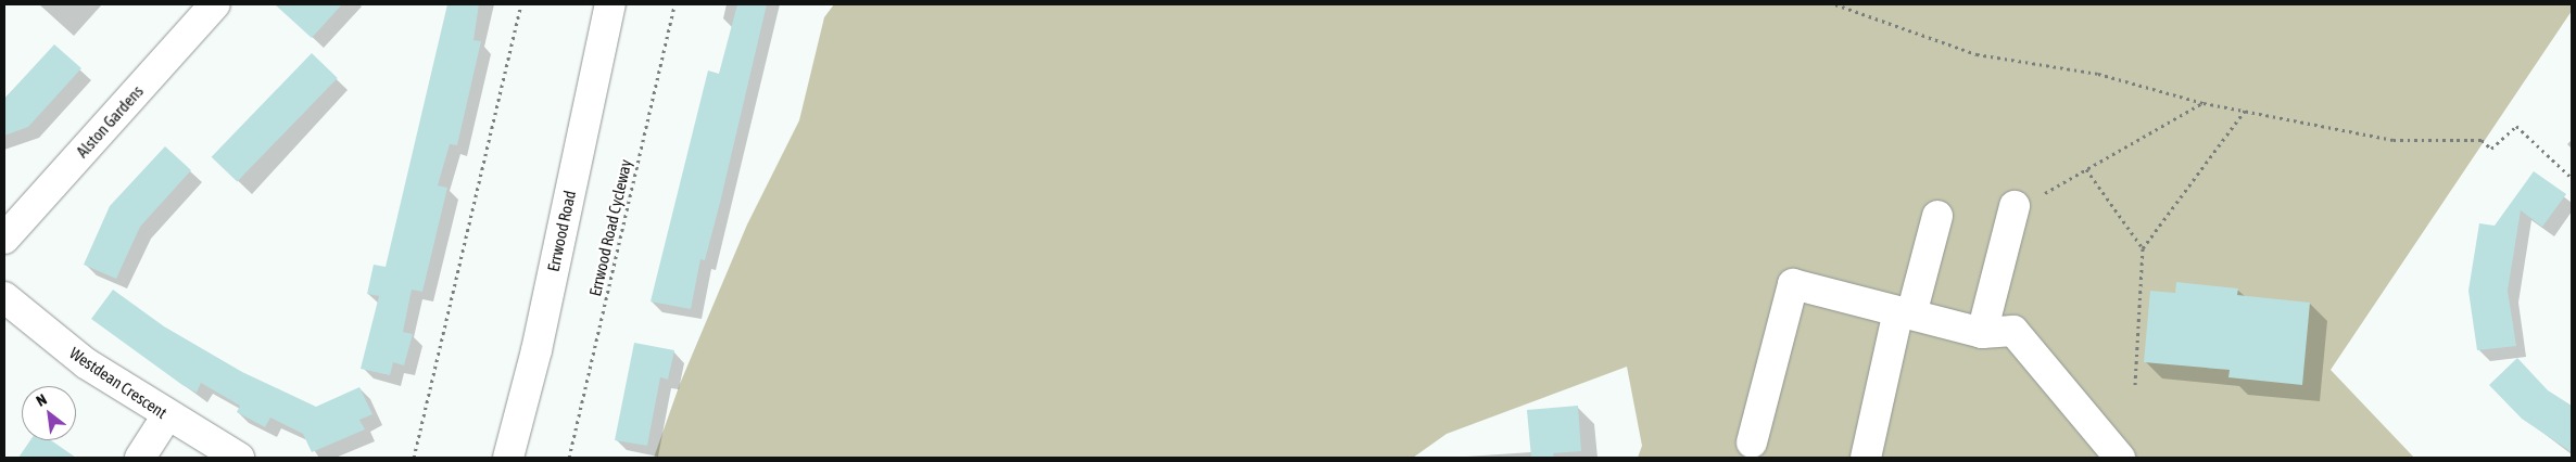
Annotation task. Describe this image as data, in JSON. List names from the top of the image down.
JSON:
{
  "streets": {
    "street": ["Alston Gardens", "Errwood Road", "Westdean Crescent"],
    "path": ["Errwood Road Cycleway"]
  },
  "north": "top left"
}
